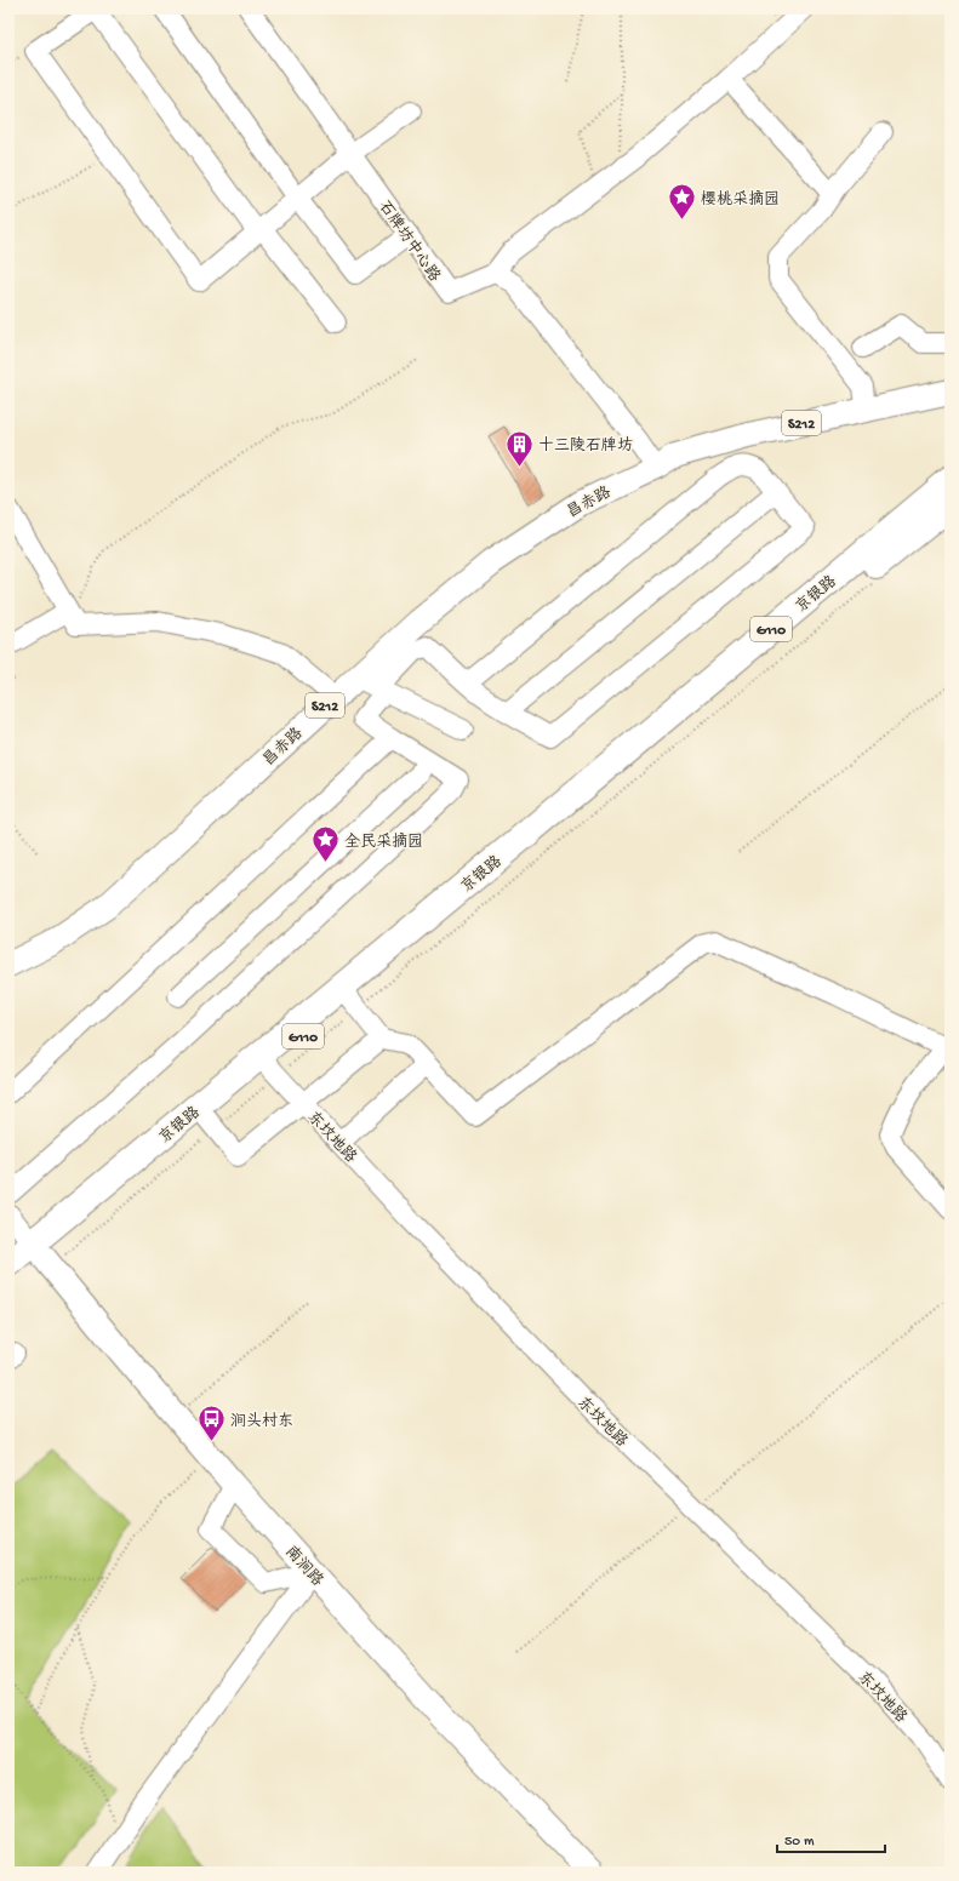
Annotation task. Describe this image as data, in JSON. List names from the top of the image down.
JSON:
{
  "streets": {
    "highway": ["京银路", "G110"],
    "main road": ["S212", "昌赤路", "南涧路"],
    "street": ["石牌坊中心路", "东坟地路"]
  },
  "crossings": [
    ["京银路", "东坟地路"],
    ["京银路", "南涧路"]
  ],
  "places": {
    "place": ["樱桃采摘园", "全民采摘园"],
    "building": ["十三陵石牌坊"],
    "bus stop": ["涧头村东"]
  },
  "scale_bar": "50 m"
}
